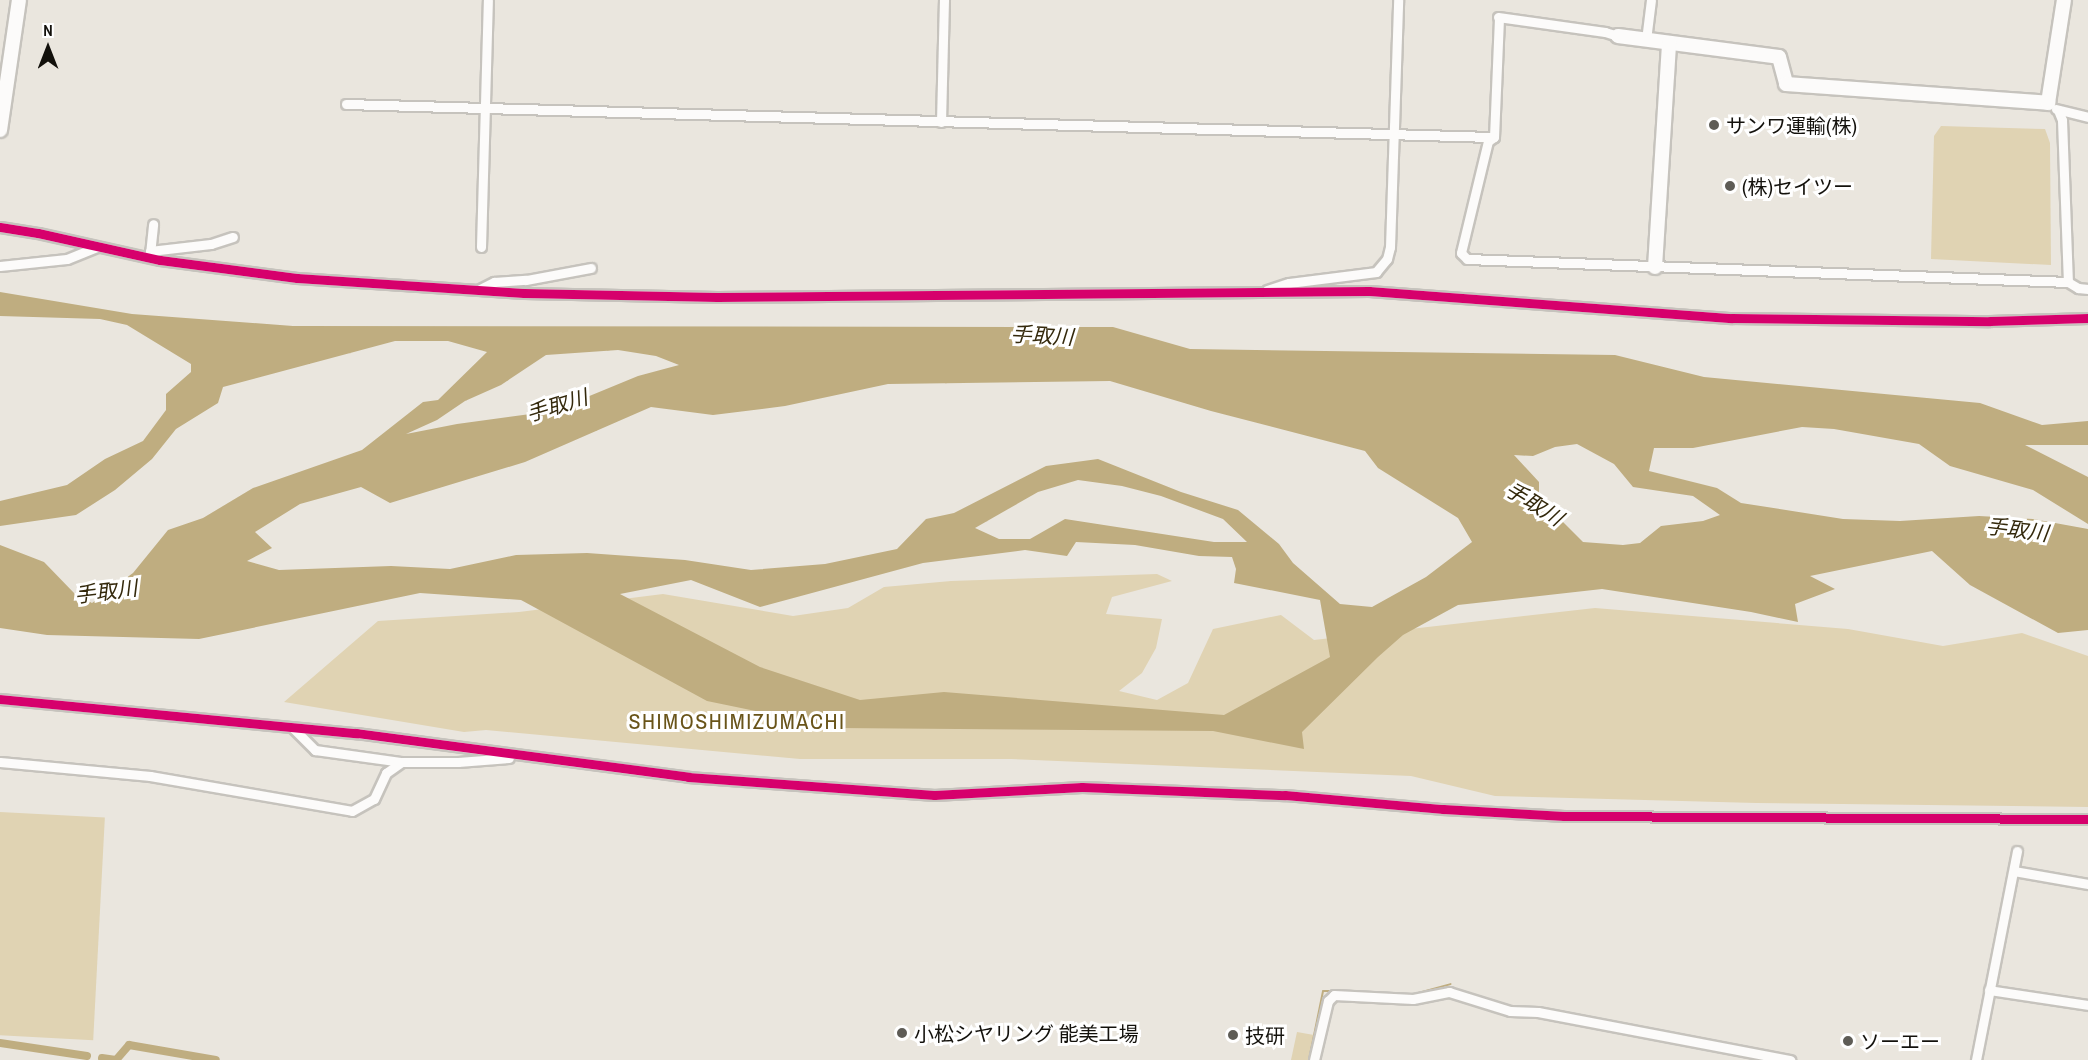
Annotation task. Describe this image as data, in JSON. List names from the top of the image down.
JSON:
{
  "districts": ["SHIMOSHIMIZUMACHI"],
  "water": ["手取川"],
  "places": [
    "サンワ運輸(株)",
    "(株)セイツー",
    "小松シヤリング 能美工場",
    "技研",
    "ソーエー"
  ],
  "north": "top"
}
